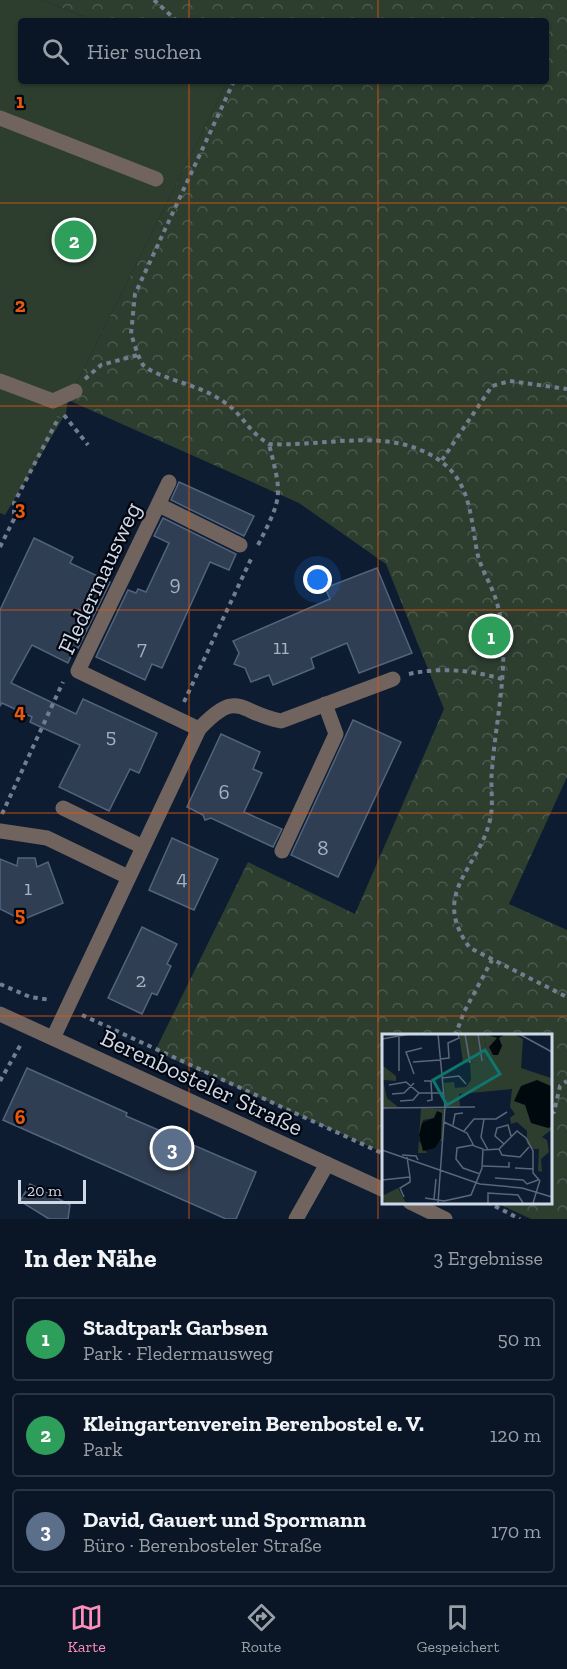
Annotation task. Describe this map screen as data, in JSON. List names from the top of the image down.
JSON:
{
  "streets": {
    "street": ["Fledermausweg", "Berenbosteler Straße"]
  },
  "house_numbers": [
    "9",
    "11",
    "7",
    "5",
    "6",
    "8",
    "4",
    "1",
    "2"
  ],
  "scale_bar": "20 m",
  "page": {
    "search": "Hier suchen",
    "pins": ["2", "1", "3"],
    "scale": "20 m",
    "heading": ["In der Nähe", "3 Ergebnisse"],
    "list": [
      {
        "mark": "1",
        "name": "Stadtpark Garbsen",
        "note": "Park · Fledermausweg",
        "value": "50 m"
      },
      {
        "mark": "2",
        "name": "Kleingartenverein Berenbostel e. V.",
        "note": "Park",
        "value": "120 m"
      },
      {
        "mark": "3",
        "name": "David, Gauert und Spormann",
        "note": "Büro · Berenbosteler Straße",
        "value": "170 m"
      }
    ],
    "nav": ["Karte", "Route", "Gespeichert"]
  },
  "grid": {
    "rows": [
      "1",
      "2",
      "3",
      "4",
      "5",
      "6"
    ]
  }
}
